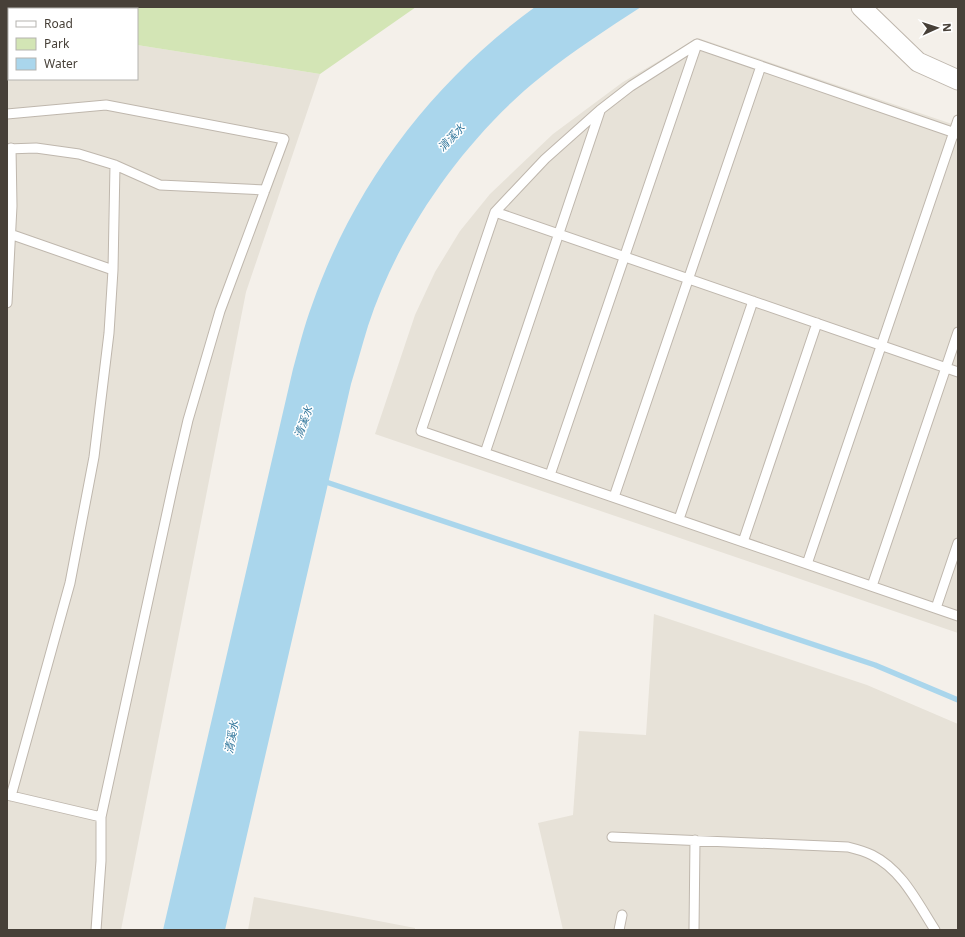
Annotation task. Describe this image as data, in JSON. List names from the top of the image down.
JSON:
{
  "water": ["清溪水"],
  "legend": ["Road", "Park", "Water"],
  "north": "right"
}
